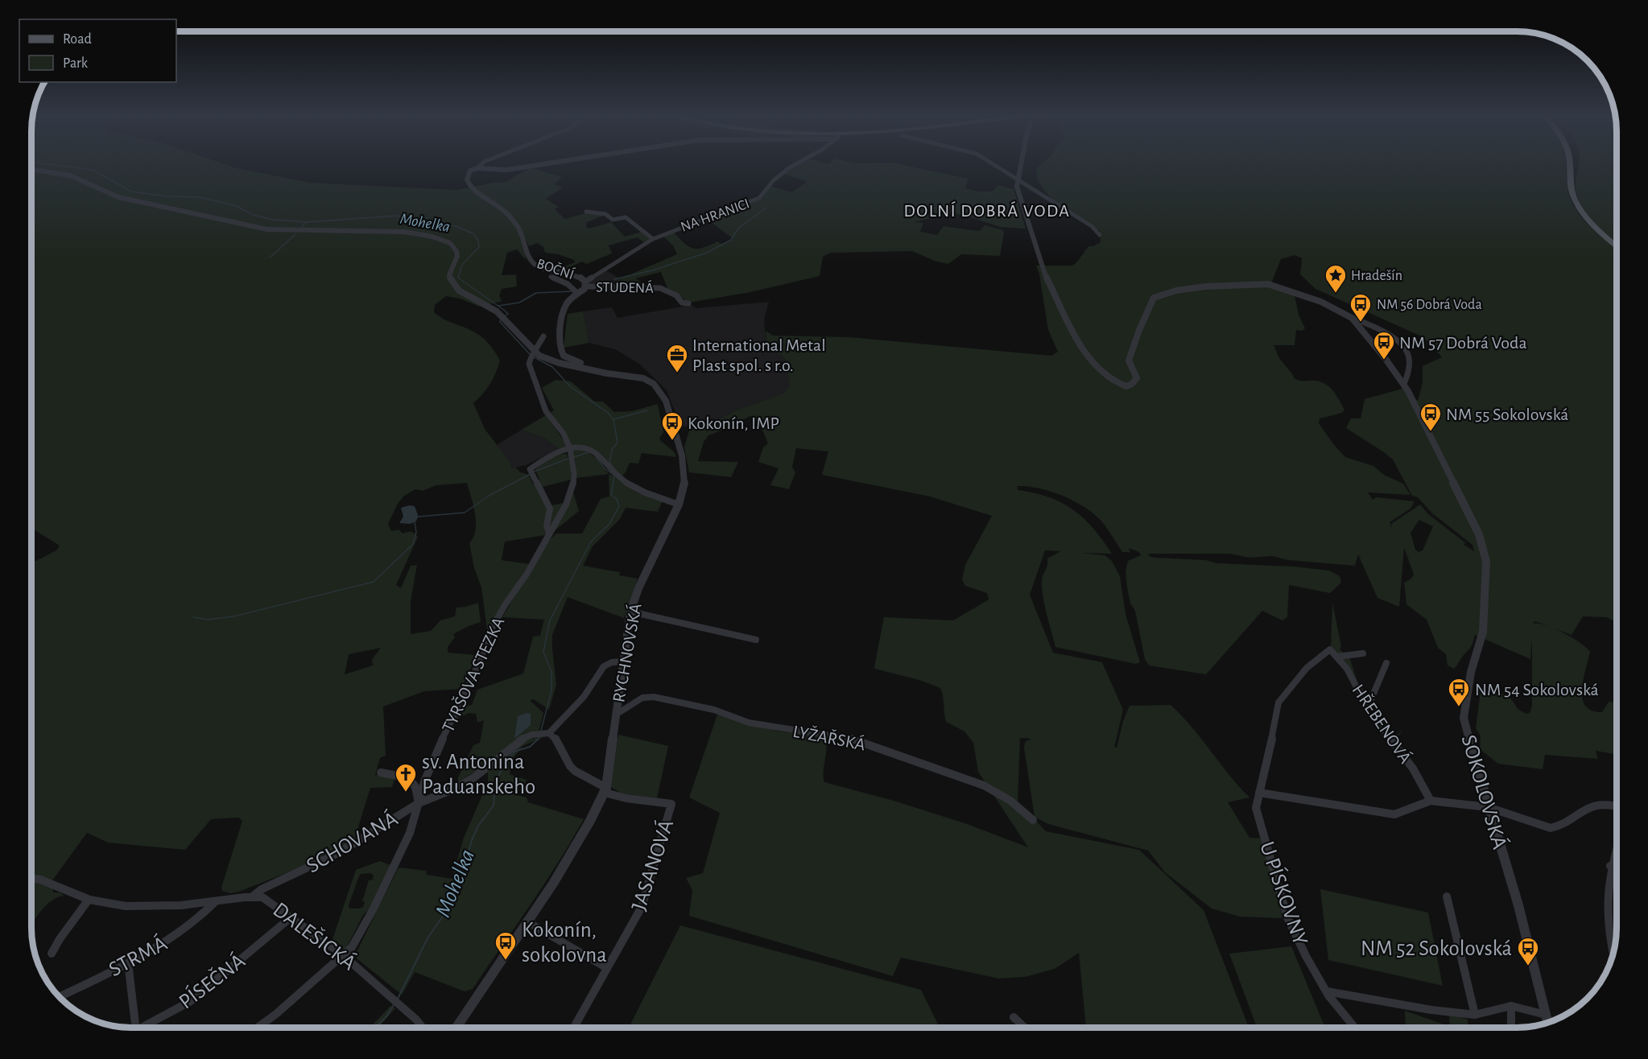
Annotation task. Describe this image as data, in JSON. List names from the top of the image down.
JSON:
{
  "streets": {
    "street": [
      "NA HRANICI",
      "BOČNÍ",
      "STUDENÁ",
      "RYCHNOVSKÁ",
      "TYRŠOVA STEZKA",
      "HŘEBENOVÁ",
      "LYŽAŘSKÁ",
      "SOKOLOVSKÁ",
      "SCHOVANÁ",
      "JASANOVÁ",
      "U PÍSKOVNY",
      "DALEŠICKÁ",
      "STRMÁ",
      "PÍSEČNÁ"
    ]
  },
  "crossings": [
    ["NA HRANICI", "BOČNÍ"],
    ["NA HRANICI", "STUDENÁ"],
    ["BOČNÍ", "STUDENÁ"],
    ["BOČNÍ", "RYCHNOVSKÁ"],
    ["RYCHNOVSKÁ", "TYRŠOVA STEZKA"],
    ["RYCHNOVSKÁ", "LYŽAŘSKÁ"],
    ["RYCHNOVSKÁ", "JASANOVÁ"],
    ["TYRŠOVA STEZKA", "SCHOVANÁ"],
    ["TYRŠOVA STEZKA", "DALEŠICKÁ"],
    ["HŘEBENOVÁ", "U PÍSKOVNY"],
    ["SCHOVANÁ", "DALEŠICKÁ"],
    ["DALEŠICKÁ", "STRMÁ"],
    ["DALEŠICKÁ", "PÍSEČNÁ"]
  ],
  "districts": ["DOLNÍ DOBRÁ VODA"],
  "water": ["Mohelka"],
  "places": {
    "place": ["Hradešín"],
    "bus stop": [
      "NM 56 Dobrá Voda",
      "NM 57 Dobrá Voda",
      "NM 55 Sokolovská",
      "Kokonín, IMP",
      "NM 54 Sokolovská",
      "Kokonín, sokolovna",
      "NM 52 Sokolovská"
    ],
    "office": ["International Metal Plast spol. s r.o."],
    "church": ["sv. Antonina Paduanskeho"]
  },
  "legend": ["Road", "Park"]
}
